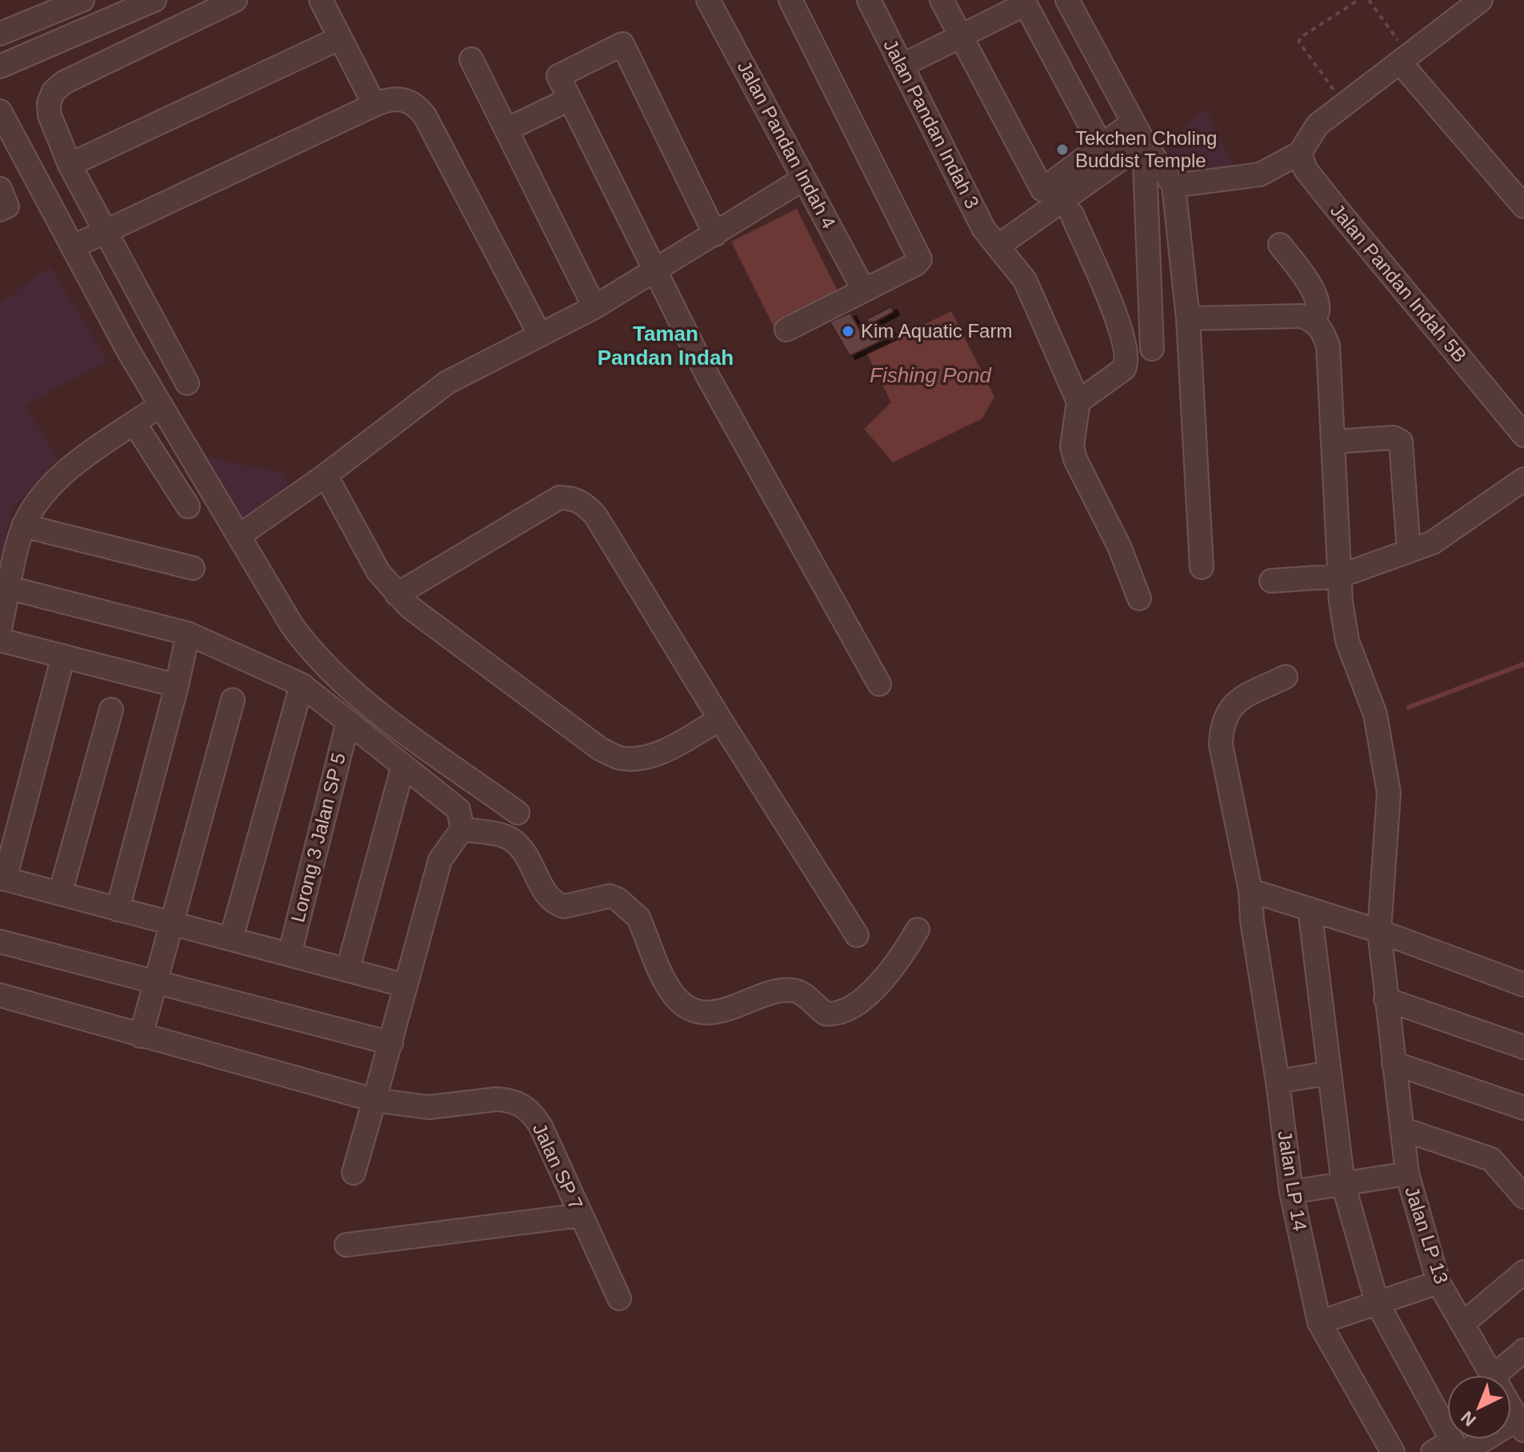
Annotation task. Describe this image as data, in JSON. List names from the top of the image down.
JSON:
{
  "streets": {
    "street": [
      "Jalan Pandan Indah 3",
      "Jalan Pandan Indah 4",
      "Jalan Pandan Indah 5B",
      "Lorong 3 Jalan SP 5",
      "Jalan SP 7",
      "Jalan LP 14",
      "Jalan LP 13"
    ]
  },
  "districts": ["Taman Pandan Indah"],
  "water": ["Fishing Pond"],
  "places": ["Tekchen Choling Buddist Temple", "Kim Aquatic Farm"],
  "north": "bottom left"
}
